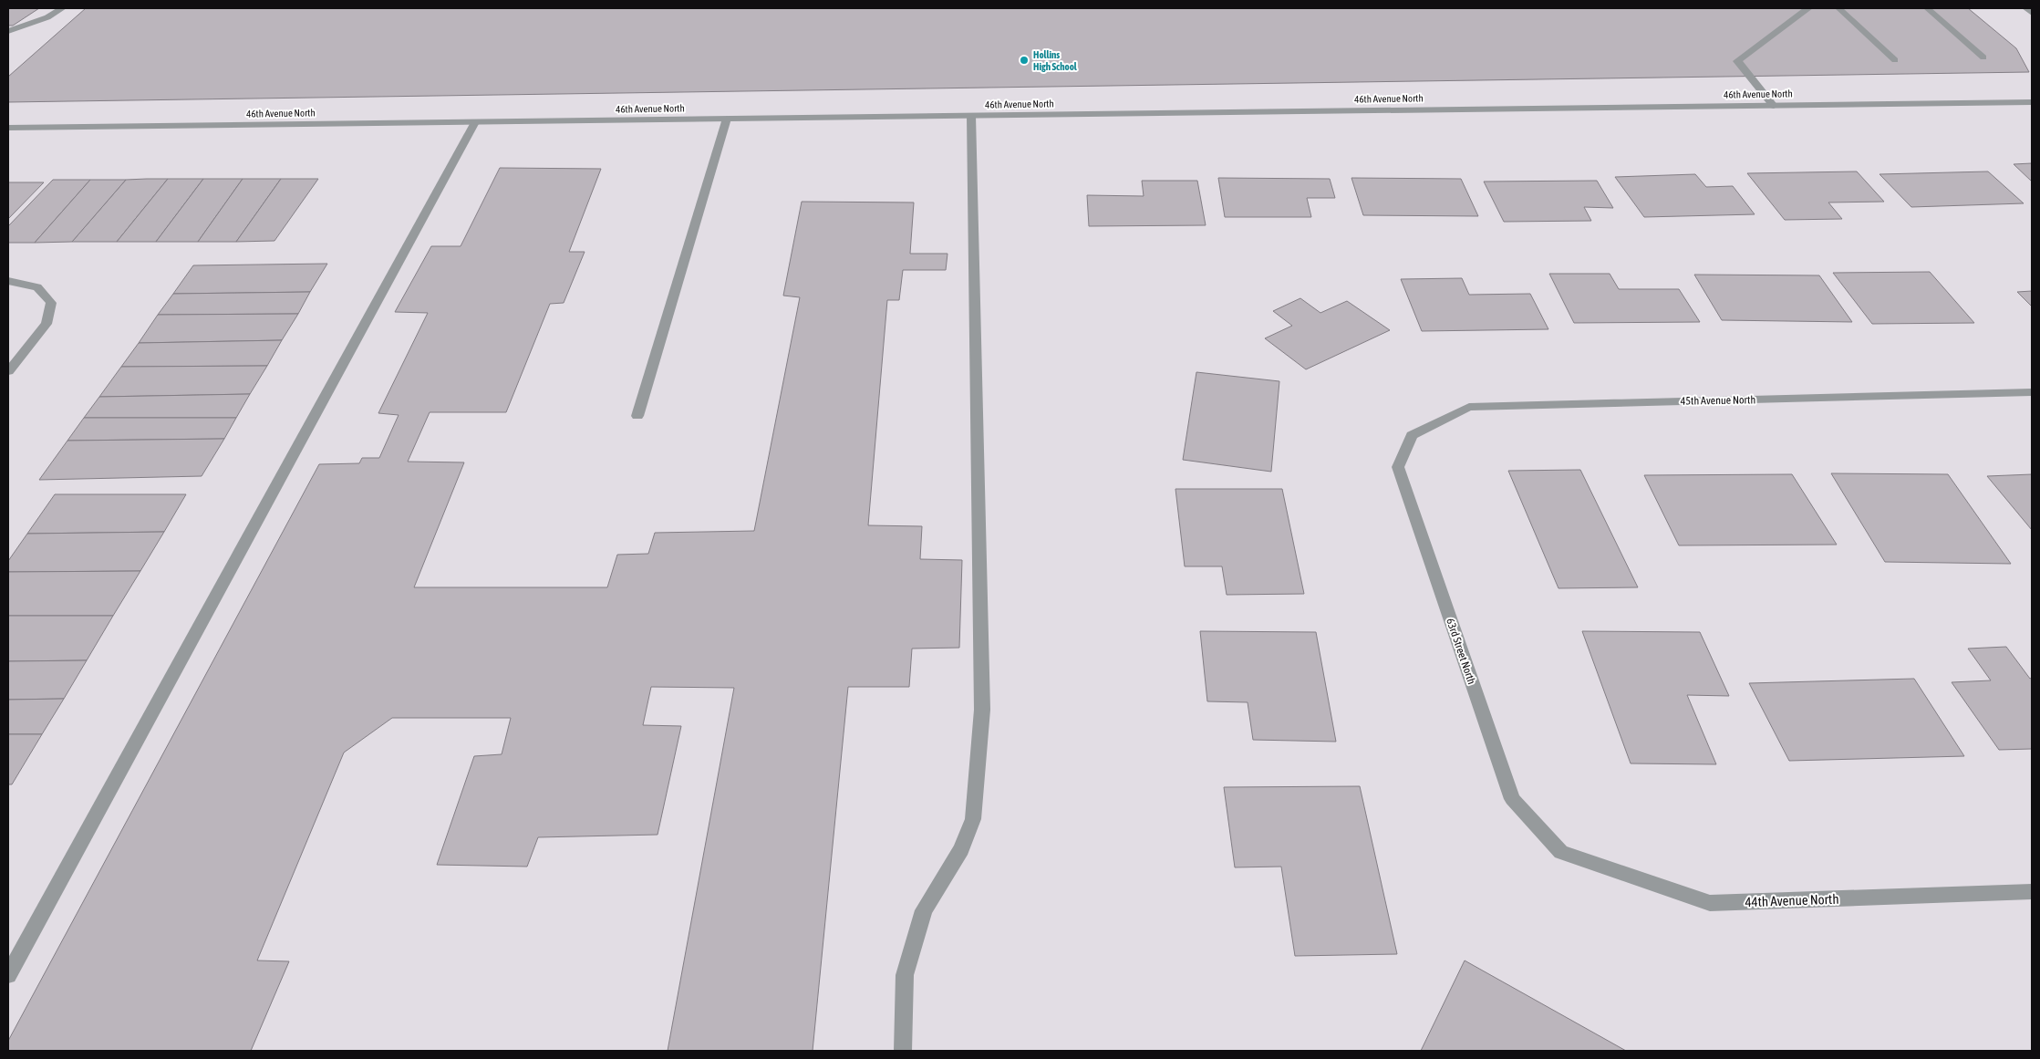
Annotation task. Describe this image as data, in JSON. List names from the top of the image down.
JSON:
{
  "streets": {
    "street": [
      "46th Avenue North",
      "45th Avenue North",
      "63rd Street North",
      "44th Avenue North"
    ]
  },
  "crossings": [
    ["45th Avenue North", "63rd Street North"],
    ["63rd Street North", "44th Avenue North"]
  ],
  "places": ["Hollins High School"]
}
